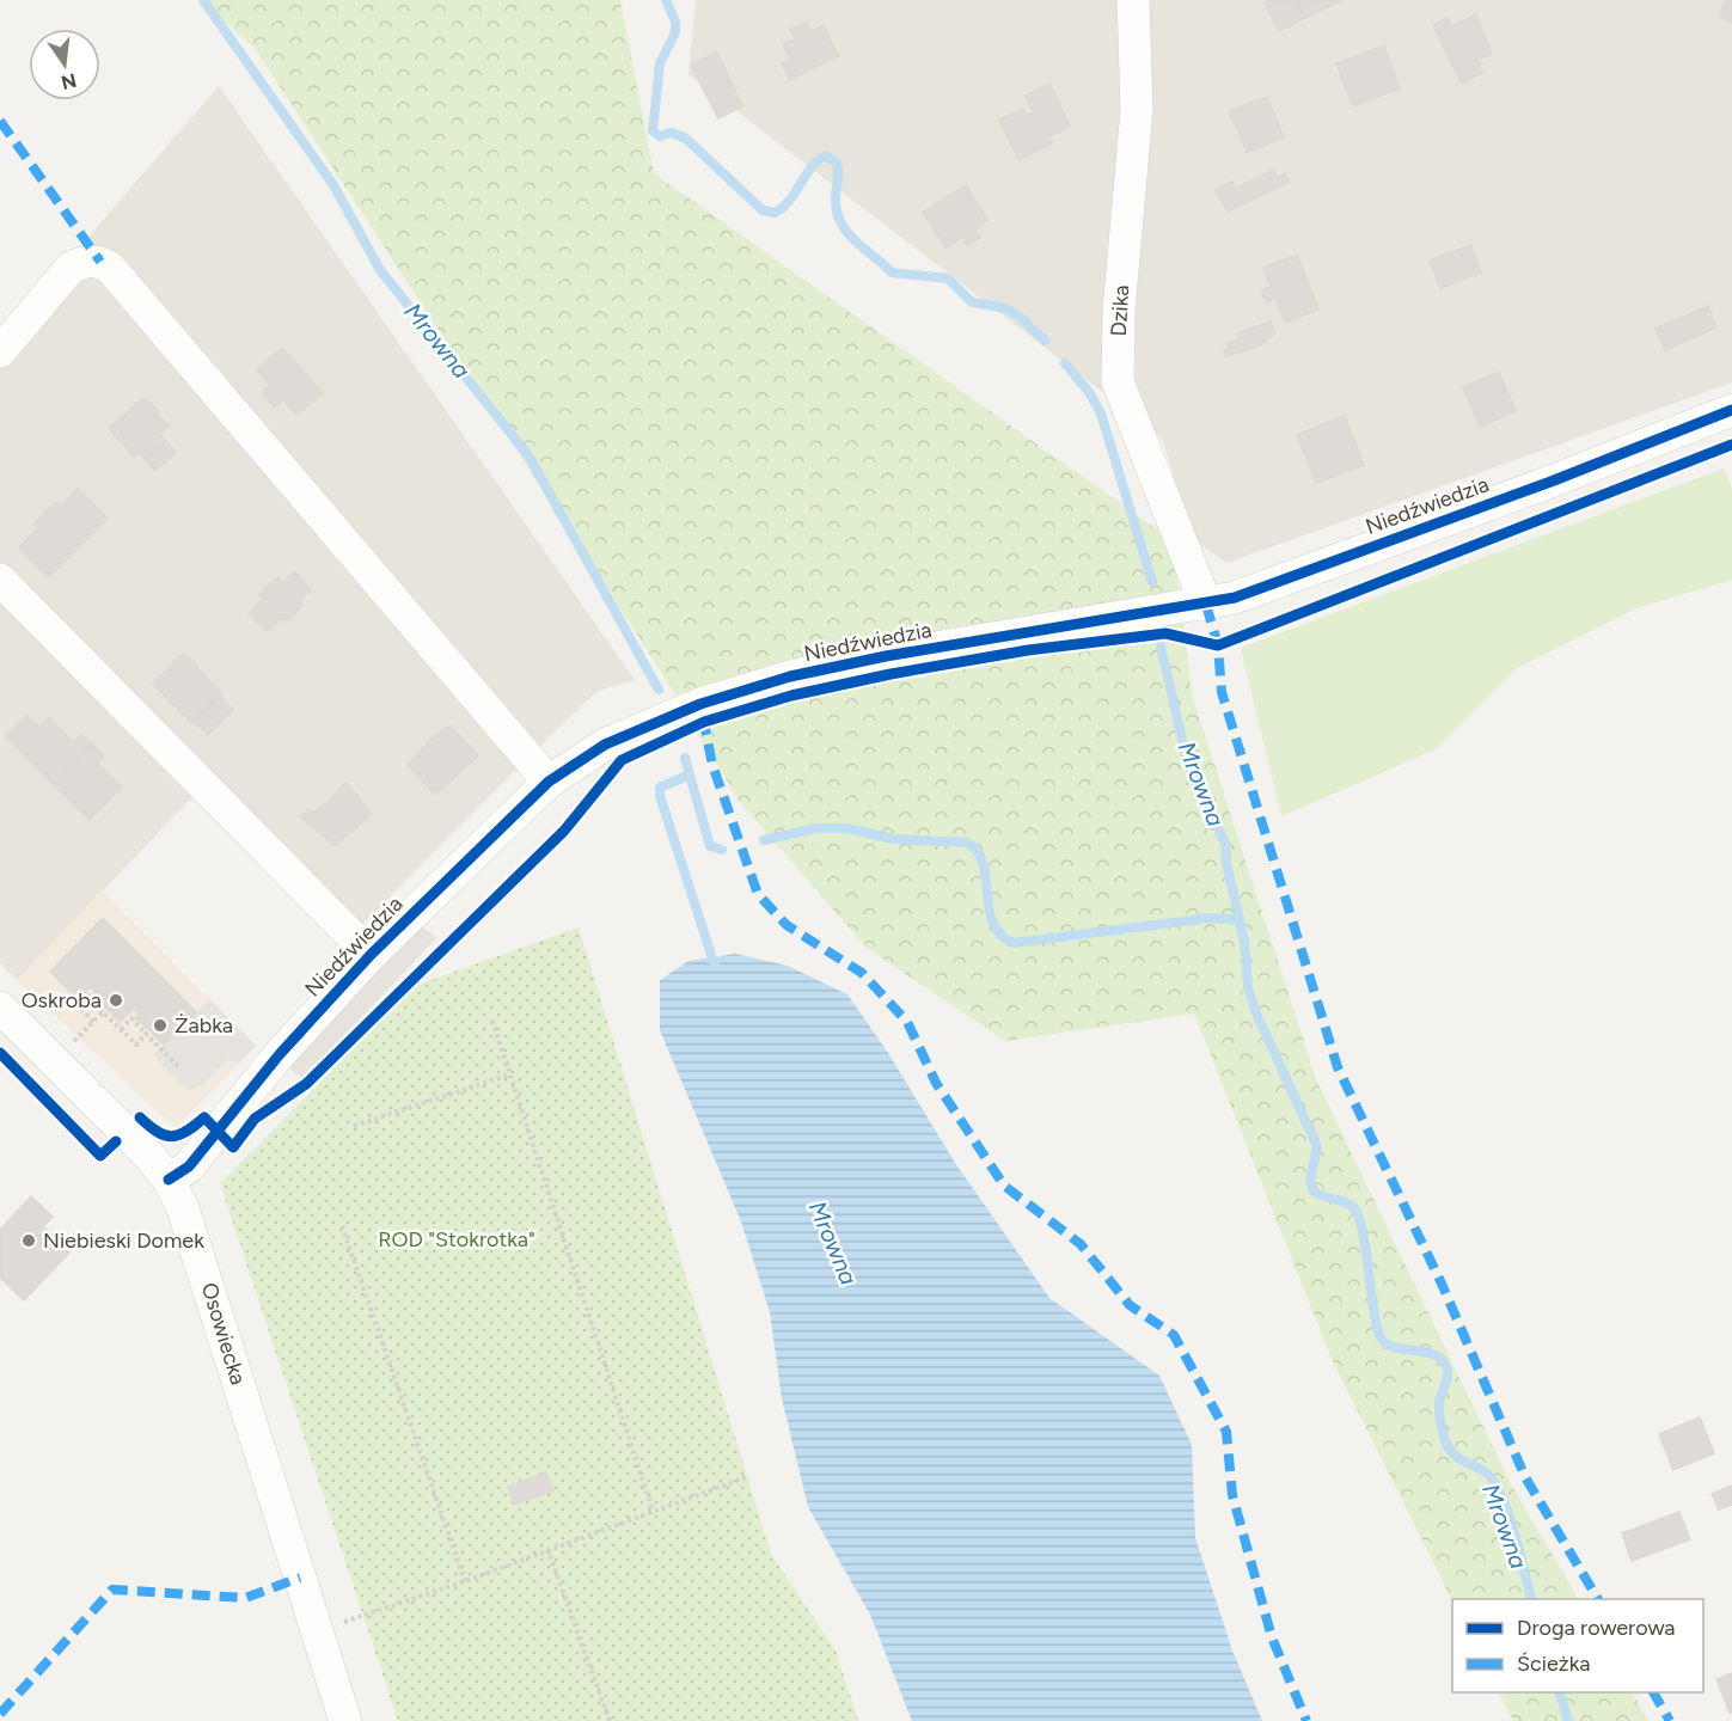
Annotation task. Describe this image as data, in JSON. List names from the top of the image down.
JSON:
{
  "streets": {
    "street": ["Dzika", "Niedźwiedzia", "Osowiecka"]
  },
  "crossings": [
    ["Dzika", "Niedźwiedzia"],
    ["Niedźwiedzia", "Osowiecka"]
  ],
  "water": ["Mrowna"],
  "parks": ["ROD \"Stokrotka\""],
  "places": ["Oskroba", "Żabka", "Niebieski Domek"],
  "legend": ["Droga rowerowa", "Ścieżka"],
  "north": "bottom"
}
